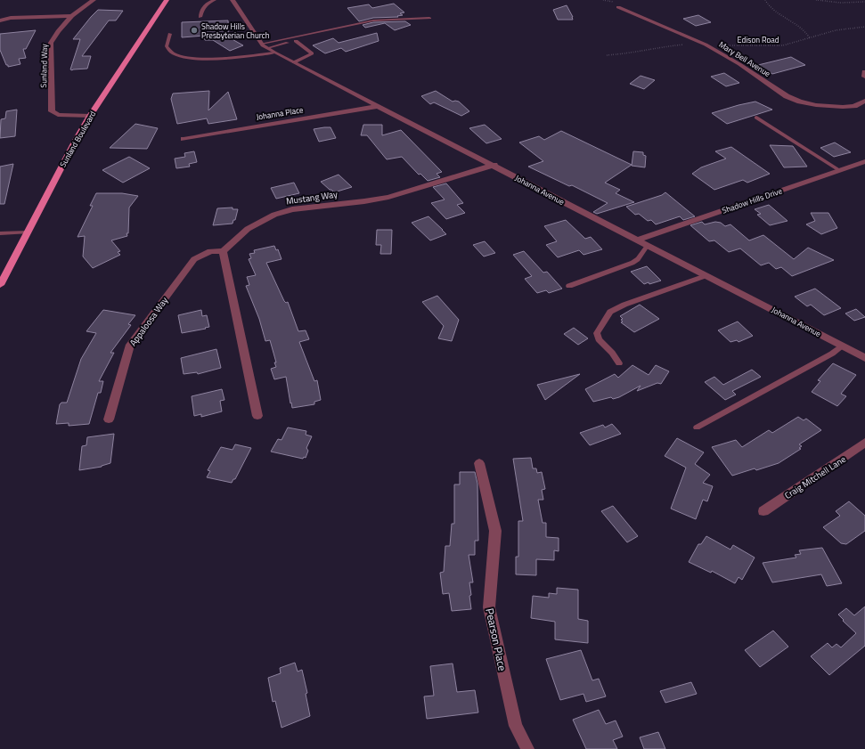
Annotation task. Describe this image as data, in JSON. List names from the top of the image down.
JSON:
{
  "streets": {
    "main road": ["Sunland Boulevard"],
    "street": [
      "Mary Bell Avenue",
      "Sunland Way",
      "Johanna Place",
      "Johanna Avenue",
      "Mustang Way",
      "Shadow Hills Drive",
      "Appaloosa Way",
      "Craig Mitchell Lane",
      "Pearson Place"
    ],
    "path": ["Edison Road"]
  },
  "crossings": [
    ["Edison Road", "Mary Bell Avenue"],
    ["Sunland Way", "Sunland Boulevard"],
    ["Johanna Place", "Johanna Avenue"],
    ["Johanna Avenue", "Mustang Way"],
    ["Johanna Avenue", "Shadow Hills Drive"],
    ["Mustang Way", "Appaloosa Way"]
  ],
  "places": ["Shadow Hills Presbyterian Church"]
}
